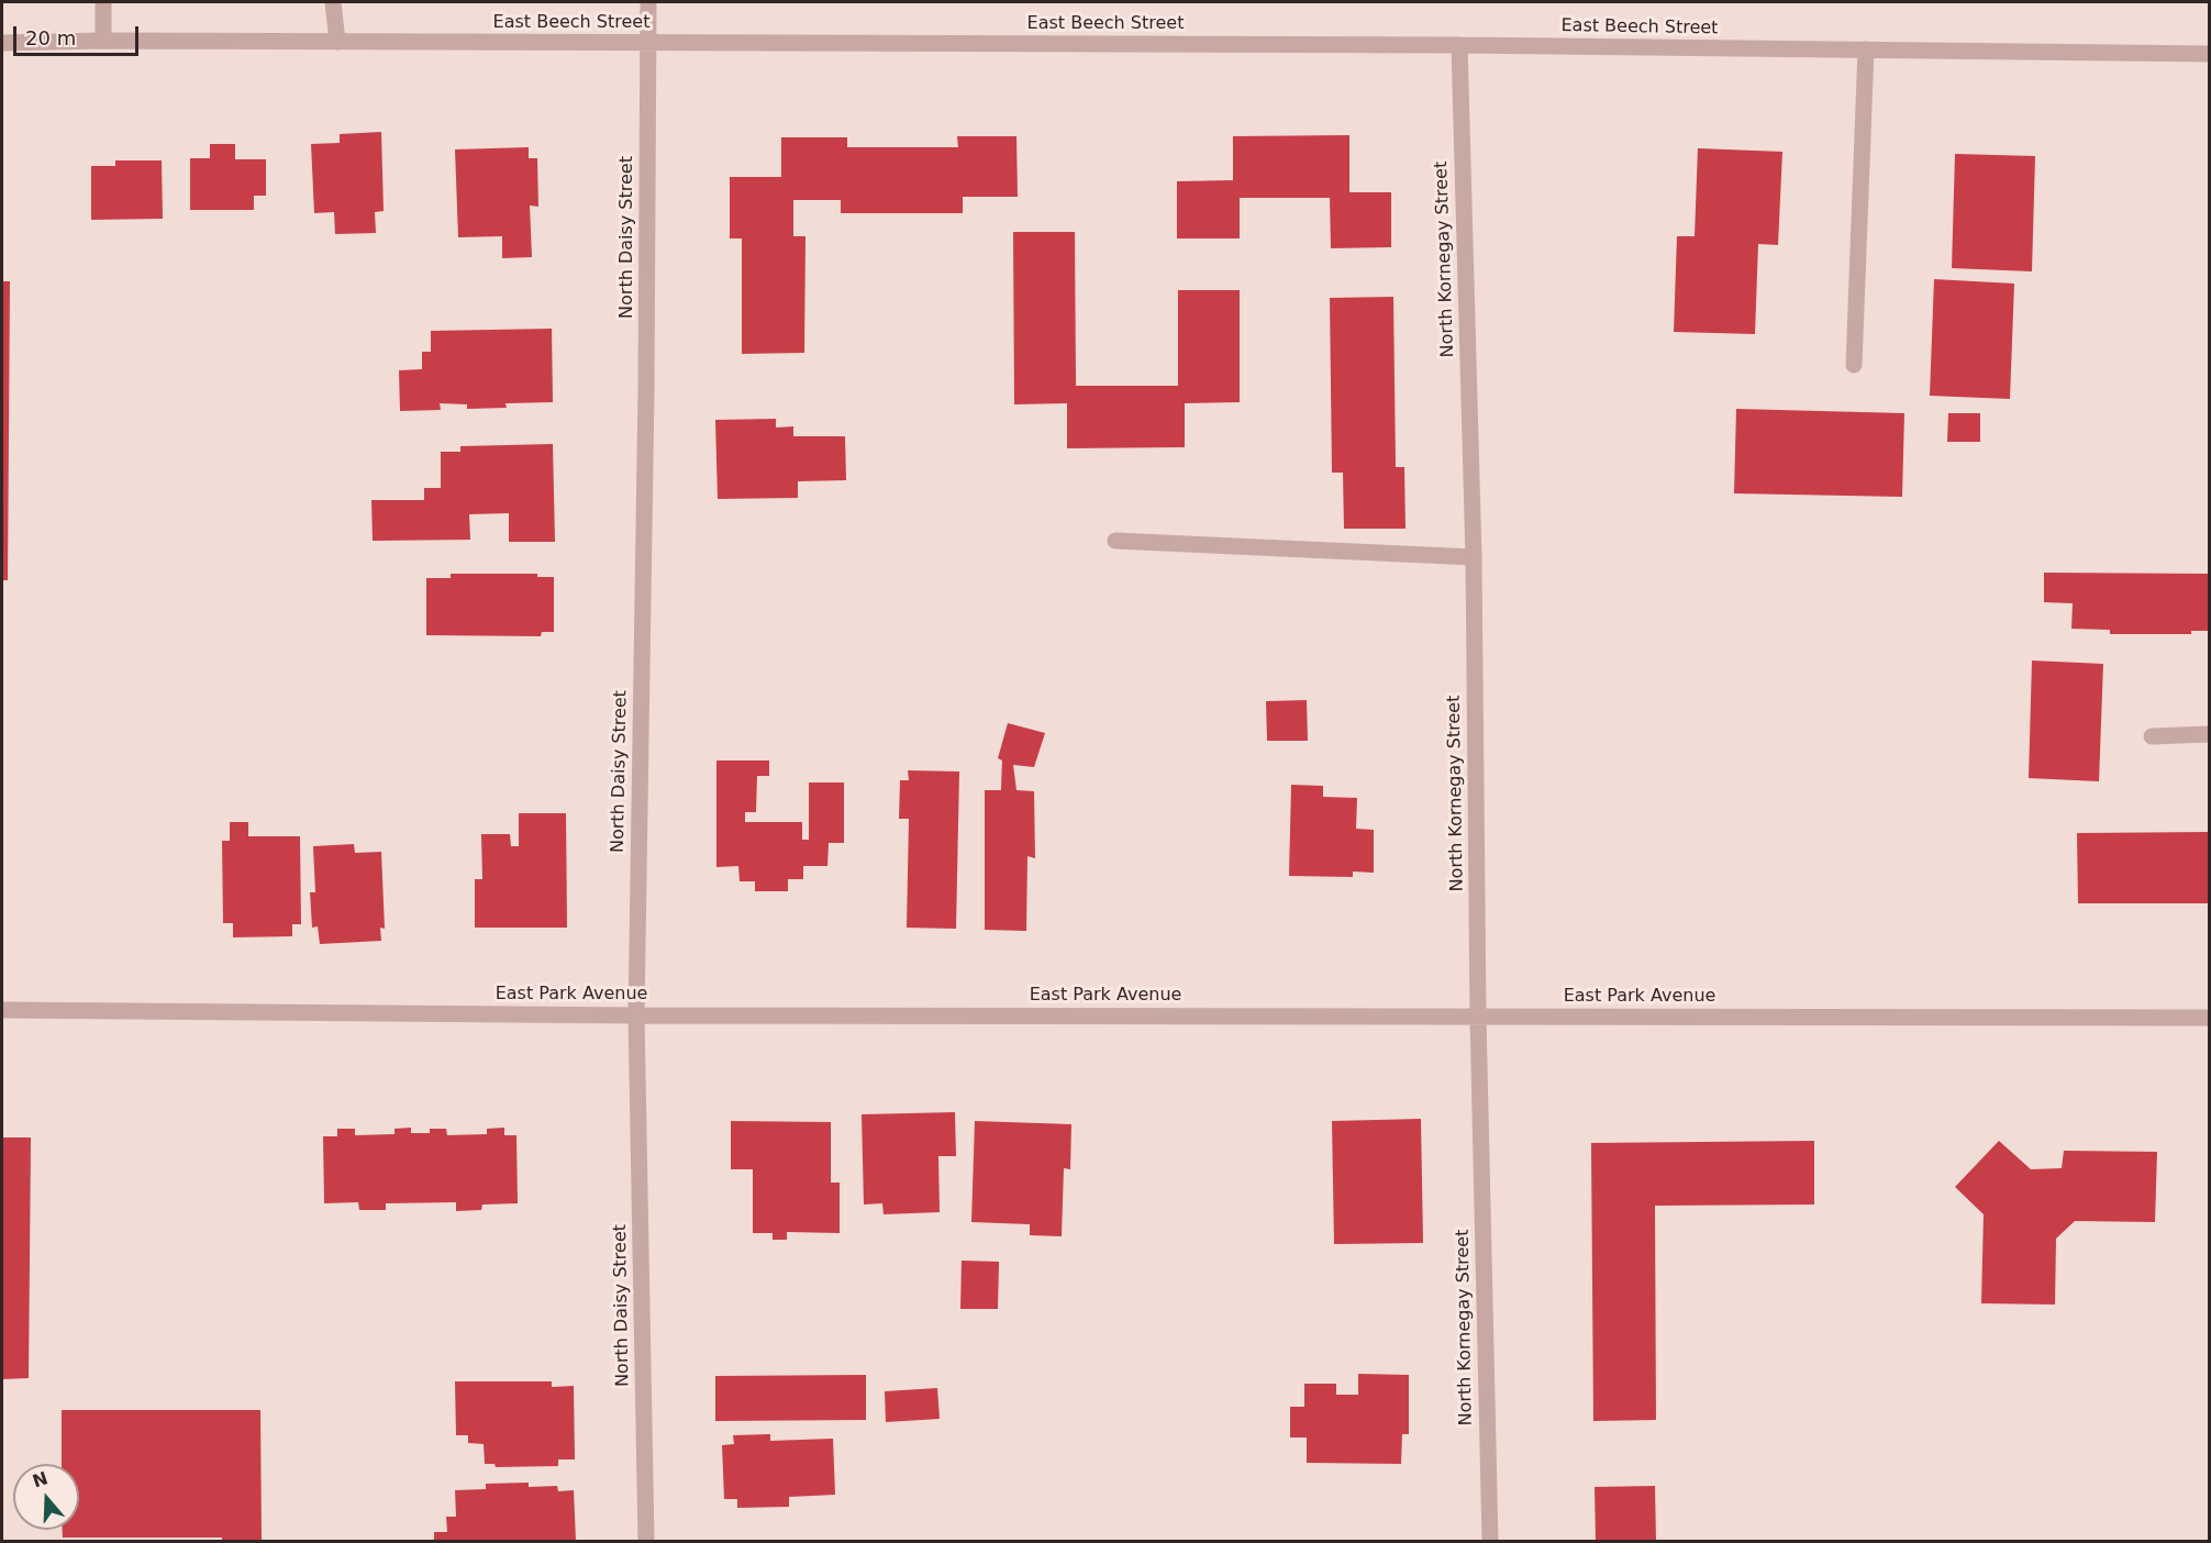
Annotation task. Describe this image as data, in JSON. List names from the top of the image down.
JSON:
{
  "streets": {
    "street": [
      "East Beech Street",
      "North Daisy Street",
      "North Kornegay Street",
      "East Park Avenue"
    ]
  },
  "crossings": [
    ["East Beech Street", "North Daisy Street"],
    ["East Beech Street", "North Kornegay Street"],
    ["North Daisy Street", "East Park Avenue"],
    ["North Kornegay Street", "East Park Avenue"]
  ],
  "scale_bar": "20 m",
  "north": "top"
}
